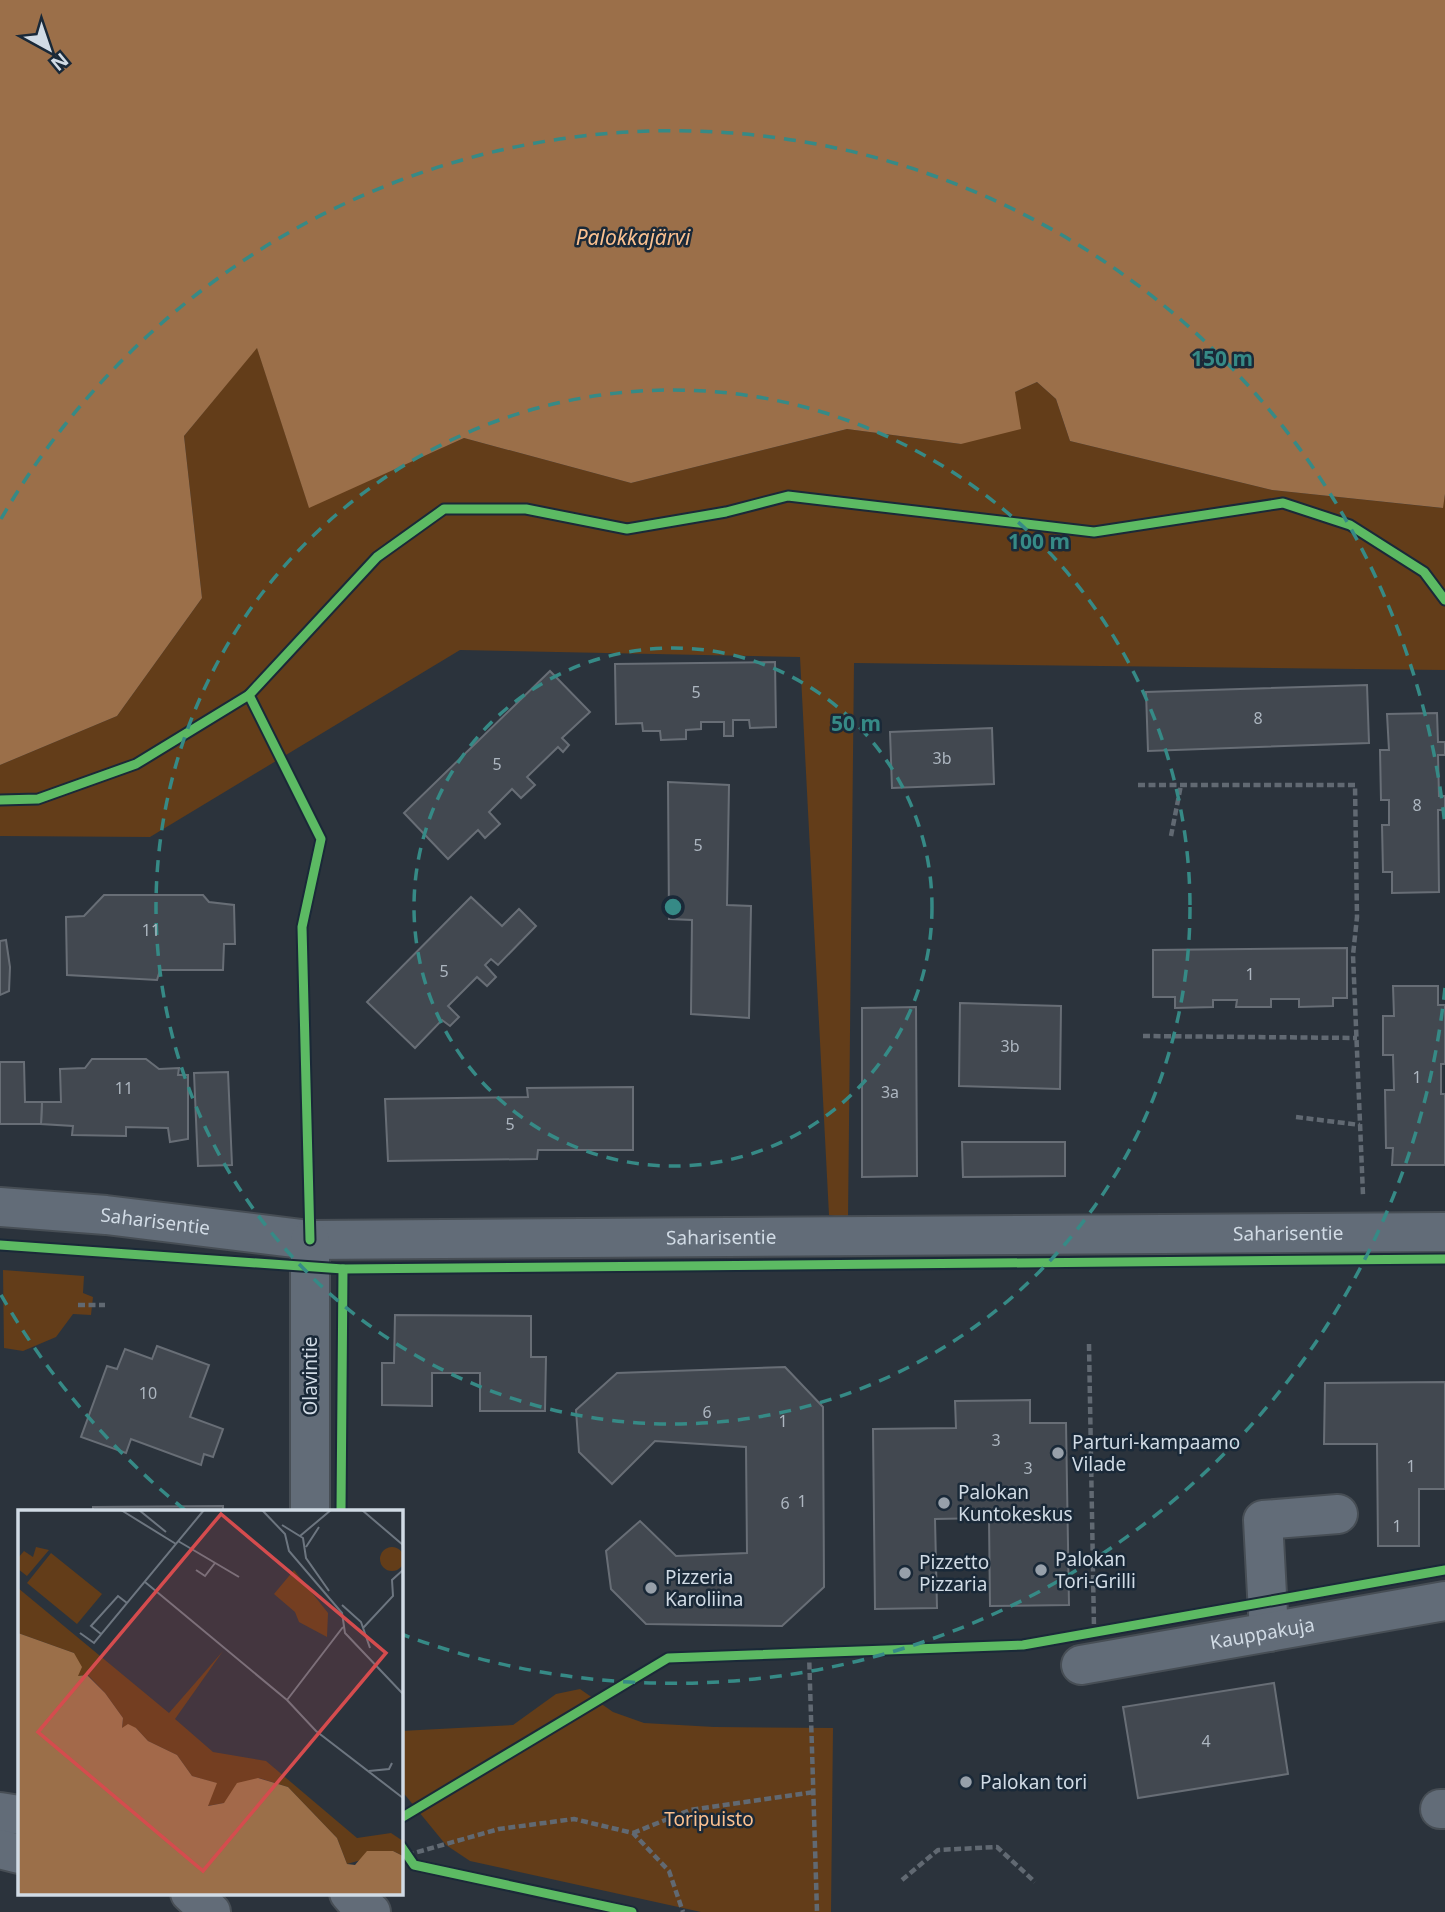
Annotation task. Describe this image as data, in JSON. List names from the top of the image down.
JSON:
{
  "streets": {
    "street": ["Saharisentie", "Olavintie", "Kauppakuja"]
  },
  "crossings": [
    ["Saharisentie", "Olavintie"]
  ],
  "water": ["Palokkajärvi"],
  "parks": ["Toripuisto"],
  "places": [
    "Parturi-kampaamo Vilade",
    "Palokan Kuntokeskus",
    "Palokan Tori-Grilli",
    "Pizzetto Pizzaria",
    "Pizzeria Karoliina",
    "Palokan tori"
  ],
  "house_numbers": [
    "5",
    "8",
    "3b",
    "5",
    "8",
    "5",
    "11",
    "5",
    "1",
    "3b",
    "1",
    "11",
    "3a",
    "5",
    "10",
    "6",
    "1",
    "3",
    "1",
    "3",
    "1",
    "6",
    "1",
    "4"
  ],
  "north": "bottom right",
  "rings": ["150 m", "100 m", "50 m"]
}
